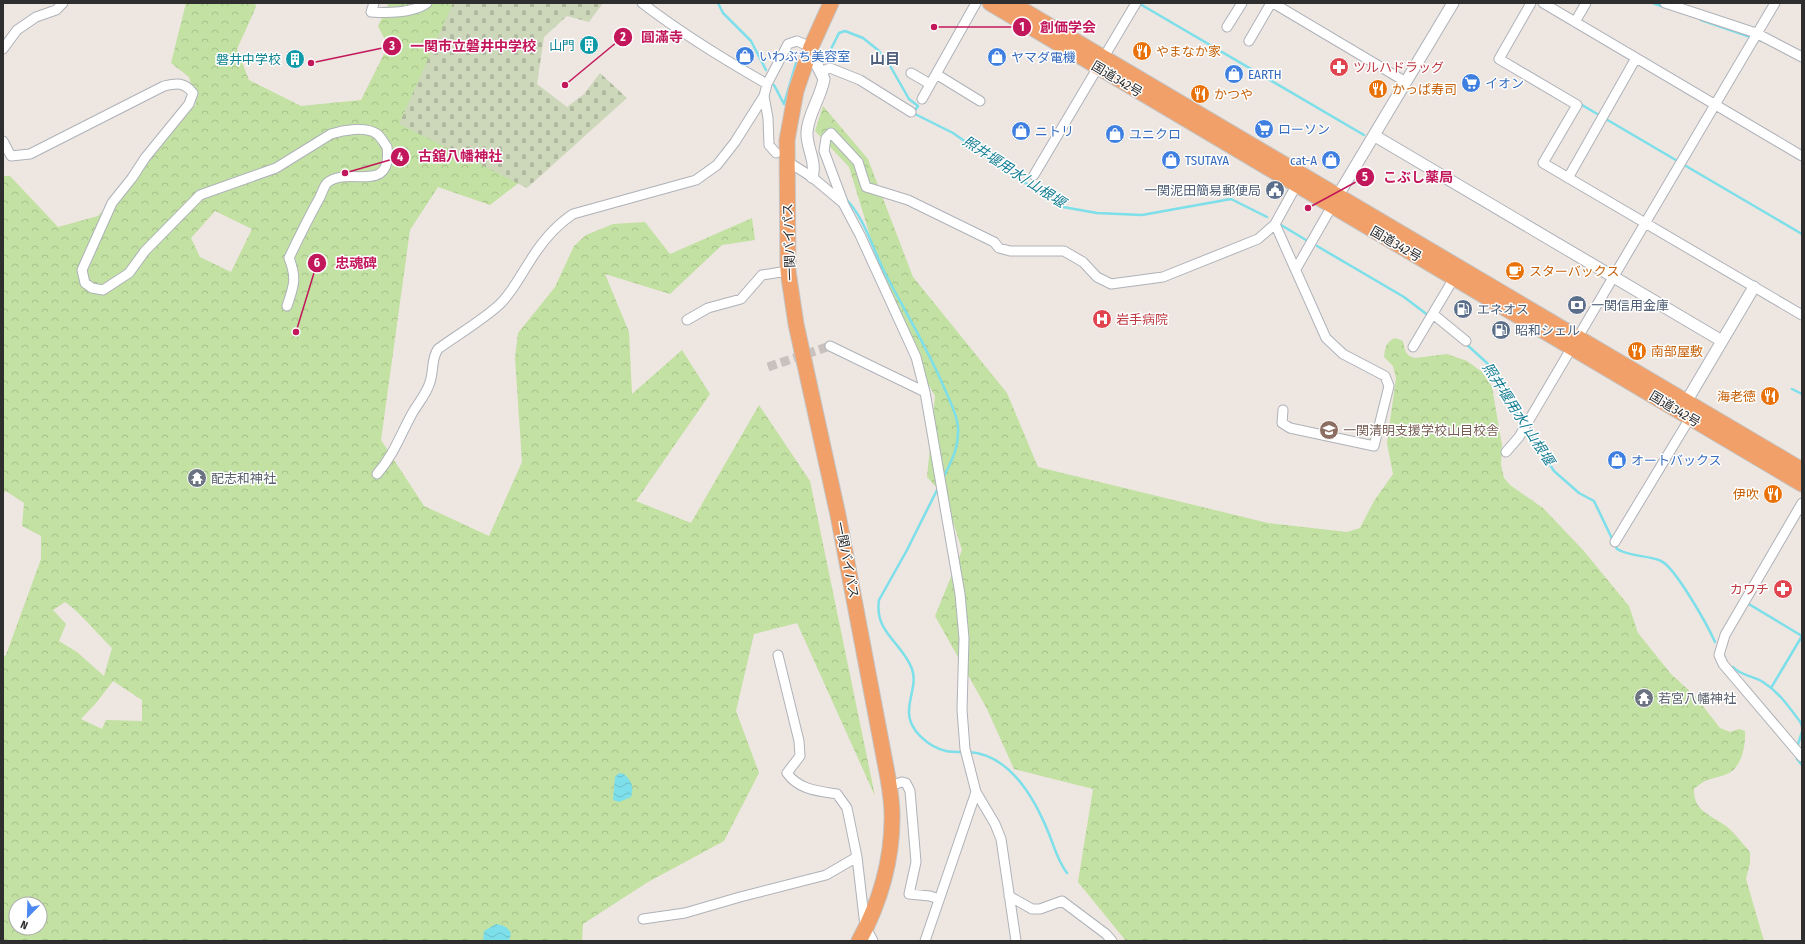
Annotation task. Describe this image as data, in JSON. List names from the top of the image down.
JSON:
{
  "streets": {
    "highway": ["国道342号", "一関バイパス"]
  },
  "districts": ["山目"],
  "water": ["照井堰用水/山根堰"],
  "places": {
    "other": [
      "創価学会",
      "一関市立磐井中学校",
      "圓滿寺",
      "古舘八幡神社",
      "こぶし薬局",
      "忠魂碑"
    ],
    "building": ["山門", "磐井中学校"],
    "restaurant": [
      "やまなか家",
      "かっぱ寿司",
      "かつや",
      "南部屋敷",
      "海老徳",
      "伊吹"
    ],
    "shop": [
      "いわぶち美容室",
      "ヤマダ電機",
      "EARTH",
      "ニトリ",
      "ユニクロ",
      "TSUTAYA",
      "cat-A",
      "オートバックス"
    ],
    "pharmacy": ["ツルハドラッグ", "カワチ"],
    "supermarket": ["イオン", "ローソン"],
    "public building": ["一関泥田簡易郵便局"],
    "cafe": ["スターバックス"],
    "bank": ["一関信用金庫"],
    "fuel station": ["エネオス", "昭和シェル"],
    "hospital": ["岩手病院"],
    "school or university": ["一関清明支援学校山目校舎"],
    "temple": ["配志和神社", "若宮八幡神社"]
  },
  "north": "bottom left"
}
